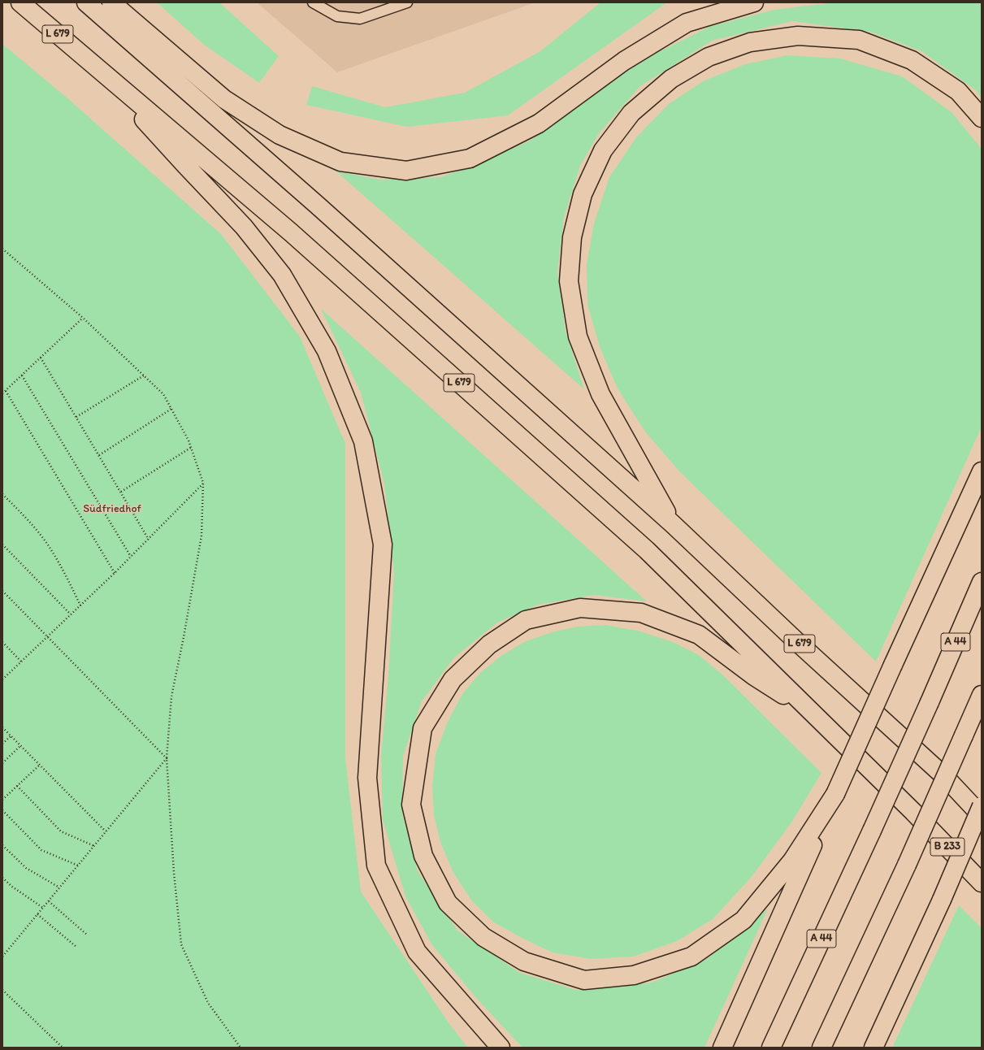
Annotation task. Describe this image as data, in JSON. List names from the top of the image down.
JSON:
{
  "streets": {
    "highway": ["L 679", "A 44", "B 233"]
  },
  "crossings": [
    ["L 679", "B 233"]
  ],
  "parks": ["Südfriedhof"]
}
